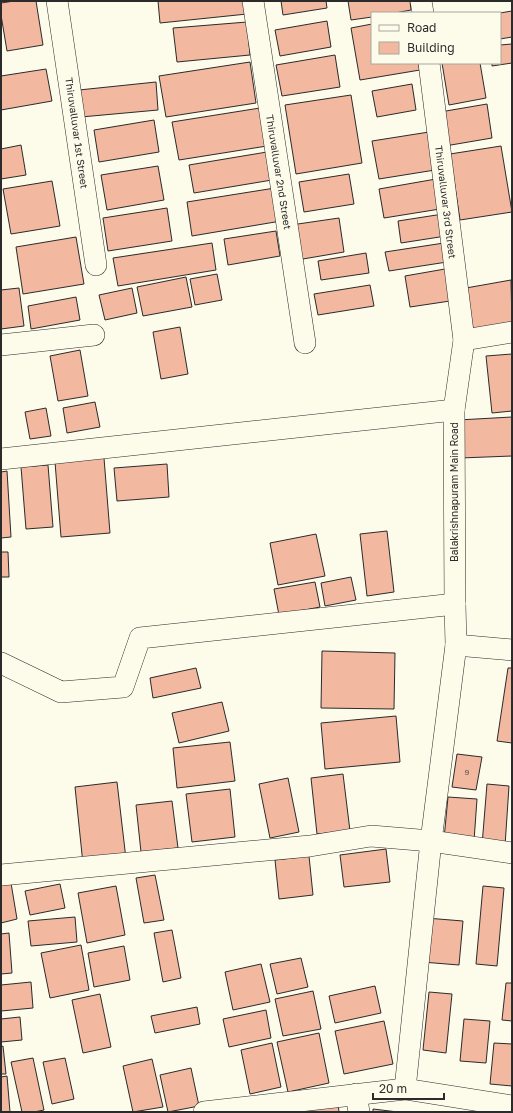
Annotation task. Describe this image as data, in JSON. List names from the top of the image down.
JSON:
{
  "streets": {
    "street": [
      "Thiruvalluvar 1st Street",
      "Thiruvalluvar 2nd Street",
      "Thiruvalluvar 3rd Street",
      "Balakrishnapuram Main Road"
    ]
  },
  "crossings": [
    ["Thiruvalluvar 3rd Street", "Balakrishnapuram Main Road"]
  ],
  "house_numbers": ["9"],
  "legend": ["Road", "Building"],
  "scale_bar": "20 m"
}
